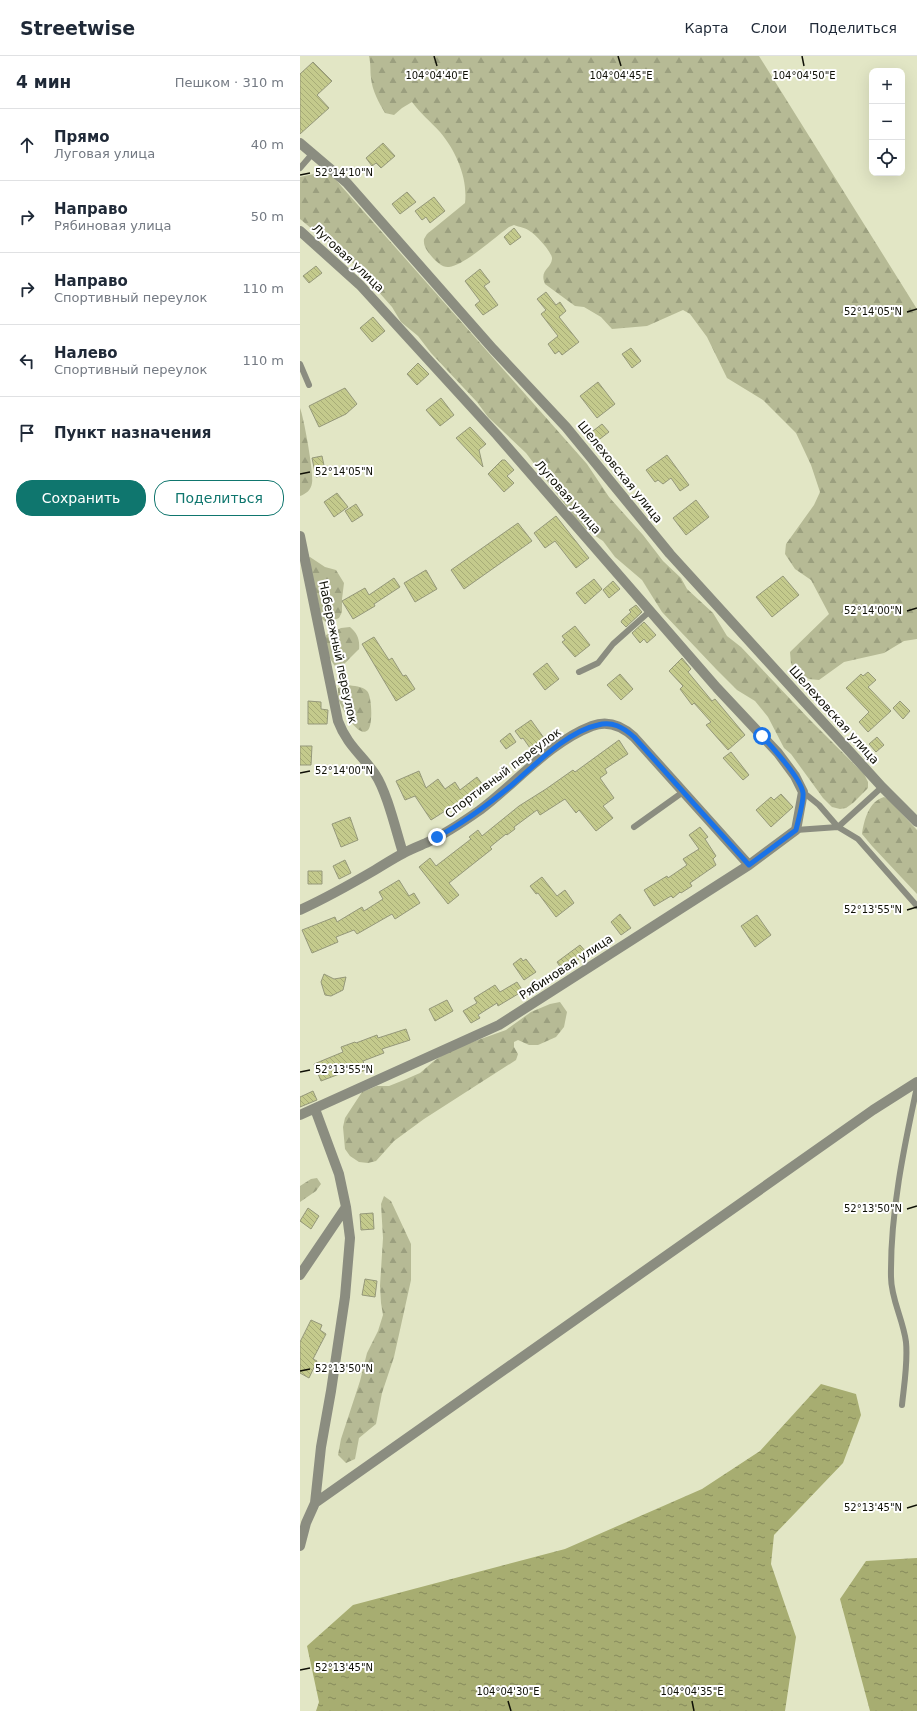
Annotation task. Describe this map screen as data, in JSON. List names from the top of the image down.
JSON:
{
  "streets": {
    "street": [
      "Луговая улица",
      "Шелеховская улица",
      "Набережный переулок",
      "Спортивный переулок",
      "Рябиновая улица"
    ]
  },
  "crossings": [
    ["Набережный переулок", "Спортивный переулок"],
    ["Спортивный переулок", "Рябиновая улица"]
  ],
  "page": {
    "header": "Streetwise",
    "nav": ["Карта", "Слои", "Поделиться"],
    "heading": ["4 мин", "Пешком · 310 m"],
    "map_buttons": ["+", "−"],
    "list": [
      ["Прямо", "Луговая улица", "40 m"],
      ["Направо", "Рябиновая улица", "50 m"],
      ["Направо", "Спортивный переулок", "110 m"],
      ["Налево", "Спортивный переулок", "110 m"],
      "Пункт назначения"
    ],
    "buttons": ["Сохранить", "Поделиться"]
  },
  "coordinates": [
    "104°04'40\"E",
    "104°04'45\"E",
    "104°04'50\"E",
    "52°14'10\"N",
    "52°14'05\"N",
    "52°14'00\"N",
    "52°13'55\"N",
    "52°13'50\"N",
    "52°13'45\"N",
    "104°04'30\"E",
    "104°04'35\"E"
  ]
}
